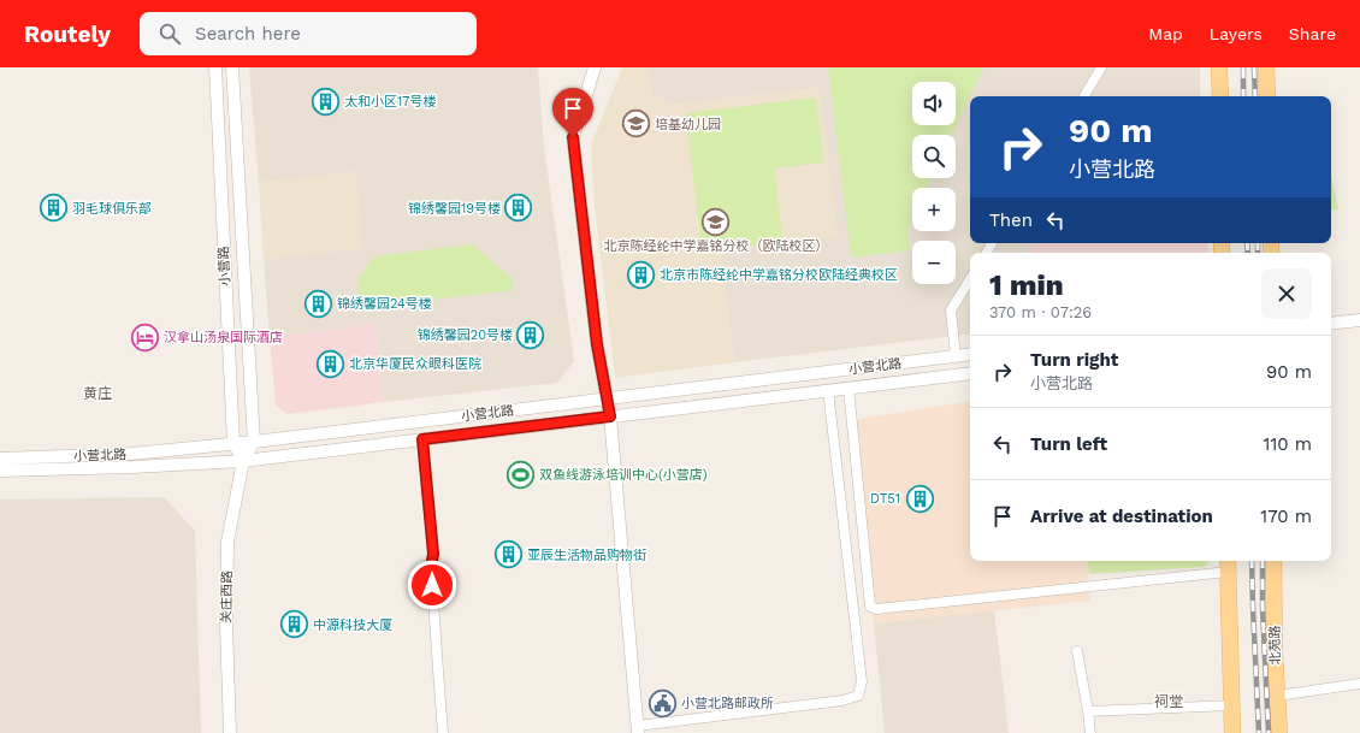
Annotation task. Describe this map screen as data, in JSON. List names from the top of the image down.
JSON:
{
  "streets": {
    "main road": ["北苑路"],
    "street": ["小营路", "小营北路", "关庄西路"]
  },
  "crossings": [
    ["小营路", "小营北路"],
    ["小营路", "关庄西路"],
    ["小营北路", "关庄西路"]
  ],
  "districts": ["黄庄", "祠堂"],
  "places": {
    "building": [
      "太和小区17号楼",
      "羽毛球俱乐部",
      "锦绣馨园19号楼",
      "北京市陈经纶中学嘉铭分校欧陆经典校区",
      "锦绣馨园24号楼",
      "锦绣馨园20号楼",
      "北京华厦民众眼科医院",
      "DT51",
      "亚辰生活物品购物街",
      "中源科技大厦"
    ],
    "school or university": ["培基幼儿园", "北京陈经纶中学嘉铭分校（欧陆校区）"],
    "hotel": ["汉拿山汤泉国际酒店"],
    "sports": ["双鱼线游泳培训中心(小营店)"],
    "public building": ["小营北路邮政所"]
  },
  "page": {
    "header": "Routely",
    "search": "Search here",
    "nav": ["Map", "Layers", "Share"],
    "map_buttons": ["+", "−"],
    "turn": ["90 m", "小营北路"],
    "then": "Then",
    "heading": ["1 min", "370 m · 07:26"],
    "list": [
      {
        "name": "Turn right",
        "note": "小营北路",
        "value": "90 m"
      },
      {
        "name": "Turn left",
        "value": "110 m"
      },
      {
        "name": "Arrive at destination",
        "value": "170 m"
      }
    ]
  }
}
